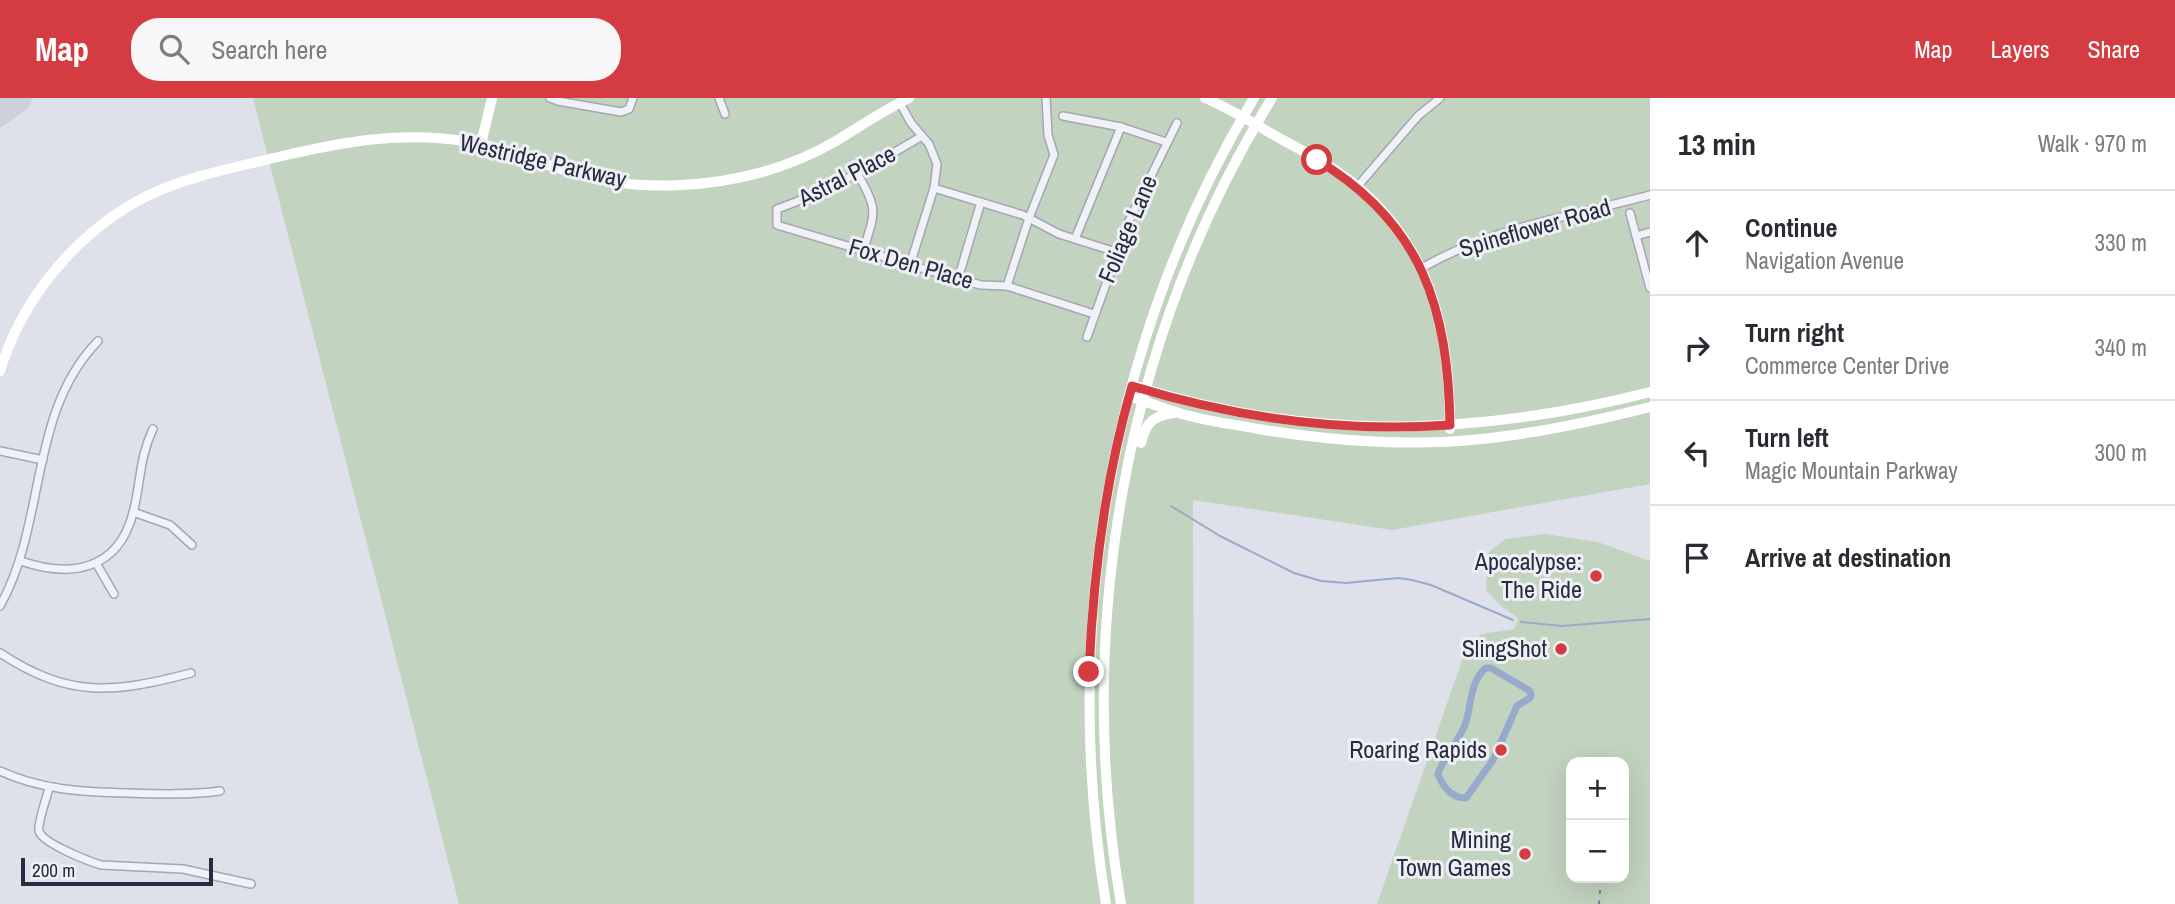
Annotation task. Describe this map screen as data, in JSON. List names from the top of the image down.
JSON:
{
  "streets": {
    "street": [
      "Westridge Parkway",
      "Astral Place",
      "Spineflower Road",
      "Foliage Lane",
      "Fox Den Place"
    ]
  },
  "crossings": [
    ["Astral Place", "Fox Den Place"],
    ["Foliage Lane", "Fox Den Place"]
  ],
  "places": [
    "Apocalypse: The Ride",
    "SlingShot",
    "Roaring Rapids",
    "Mining Town Games"
  ],
  "scale_bar": "200 m",
  "page": {
    "header": "Map",
    "search": "Search here",
    "nav": ["Map", "Layers", "Share"],
    "heading": ["13 min", "Walk · 970 m"],
    "list": [
      ["Continue", "Navigation Avenue", "330 m"],
      ["Turn right", "Commerce Center Drive", "340 m"],
      ["Turn left", "Magic Mountain Parkway", "300 m"],
      "Arrive at destination"
    ],
    "map_buttons": ["+", "−"],
    "scale": "200 m"
  }
}
